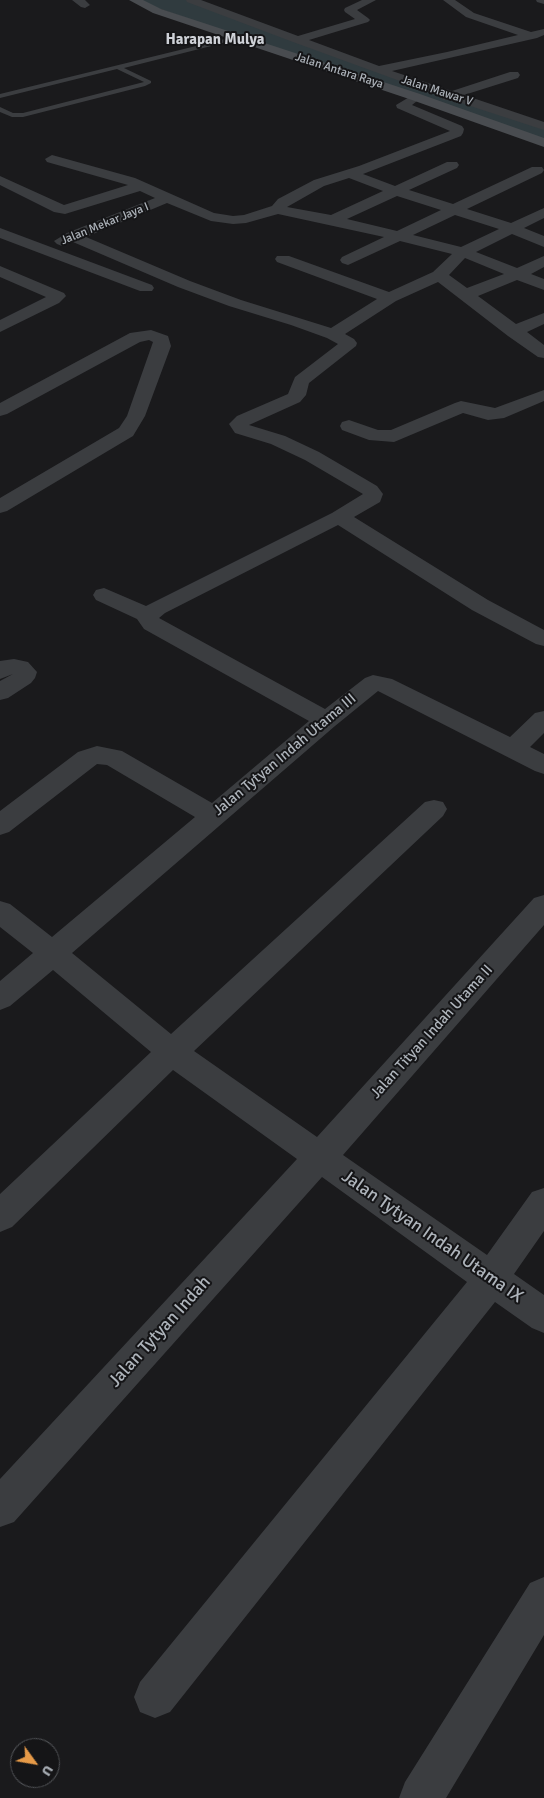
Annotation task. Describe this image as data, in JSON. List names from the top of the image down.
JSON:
{
  "streets": {
    "street": [
      "Jalan Antara Raya",
      "Jalan Mawar V",
      "Jalan Mekar Jaya I",
      "Jalan Tytyan Indah Utama III",
      "Jalan Tityan Indah Utama II",
      "Jalan Tytyan Indah Utama IX",
      "Jalan Tytyan Indah"
    ]
  },
  "crossings": [
    ["Jalan Tytyan Indah Utama III", "Jalan Tytyan Indah Utama IX"],
    ["Jalan Tityan Indah Utama II", "Jalan Tytyan Indah Utama IX"],
    ["Jalan Tityan Indah Utama II", "Jalan Tytyan Indah"],
    ["Jalan Tytyan Indah Utama IX", "Jalan Tytyan Indah"]
  ],
  "districts": ["Harapan Mulya"],
  "north": "bottom right"
}
